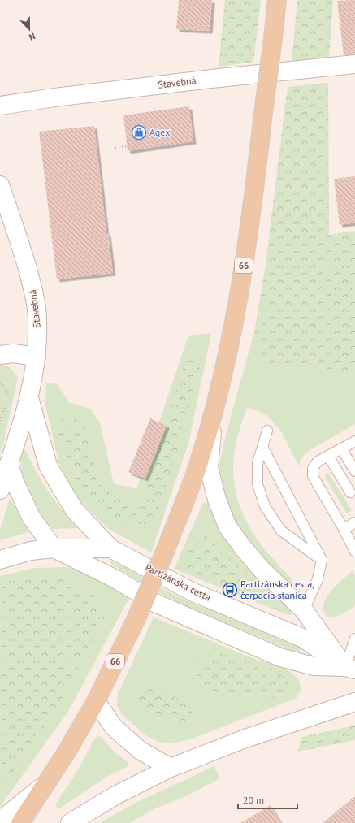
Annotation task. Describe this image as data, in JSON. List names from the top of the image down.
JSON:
{
  "streets": {
    "main road": ["66"],
    "street": ["Stavebná", "Partizánska cesta"]
  },
  "crossings": [
    ["Stavebná", "Partizánska cesta"]
  ],
  "places": {
    "shop": ["Aqex"],
    "bus stop": ["Partizánska cesta, čerpacia stanica"]
  },
  "scale_bar": "20 m",
  "north": "bottom"
}
